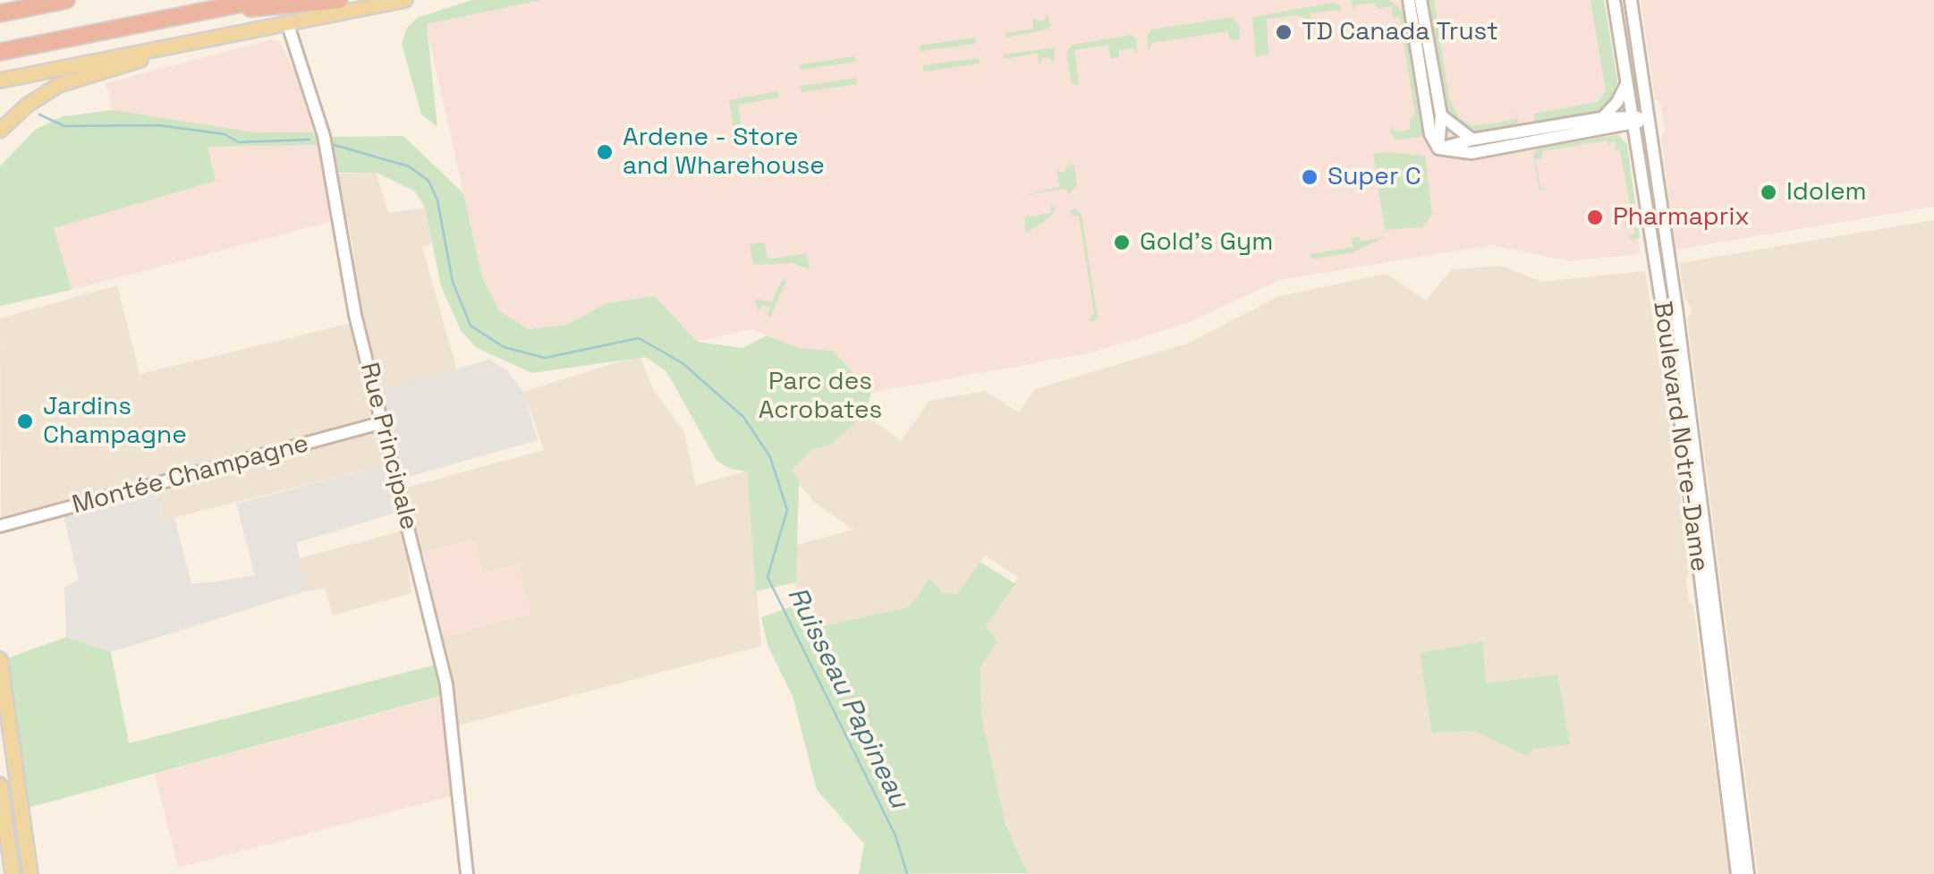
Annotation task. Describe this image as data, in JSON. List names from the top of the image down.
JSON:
{
  "streets": {
    "street": ["Boulevard Notre-Dame", "Rue Principale", "Montée Champagne"]
  },
  "crossings": [
    ["Rue Principale", "Montée Champagne"]
  ],
  "water": ["Ruisseau Papineau"],
  "parks": ["Parc des Acrobates"],
  "places": [
    "TD Canada Trust",
    "Ardene - Store and Wharehouse",
    "Super C",
    "Idolem",
    "Pharmaprix",
    "Gold's Gym",
    "Jardins Champagne"
  ]
}
